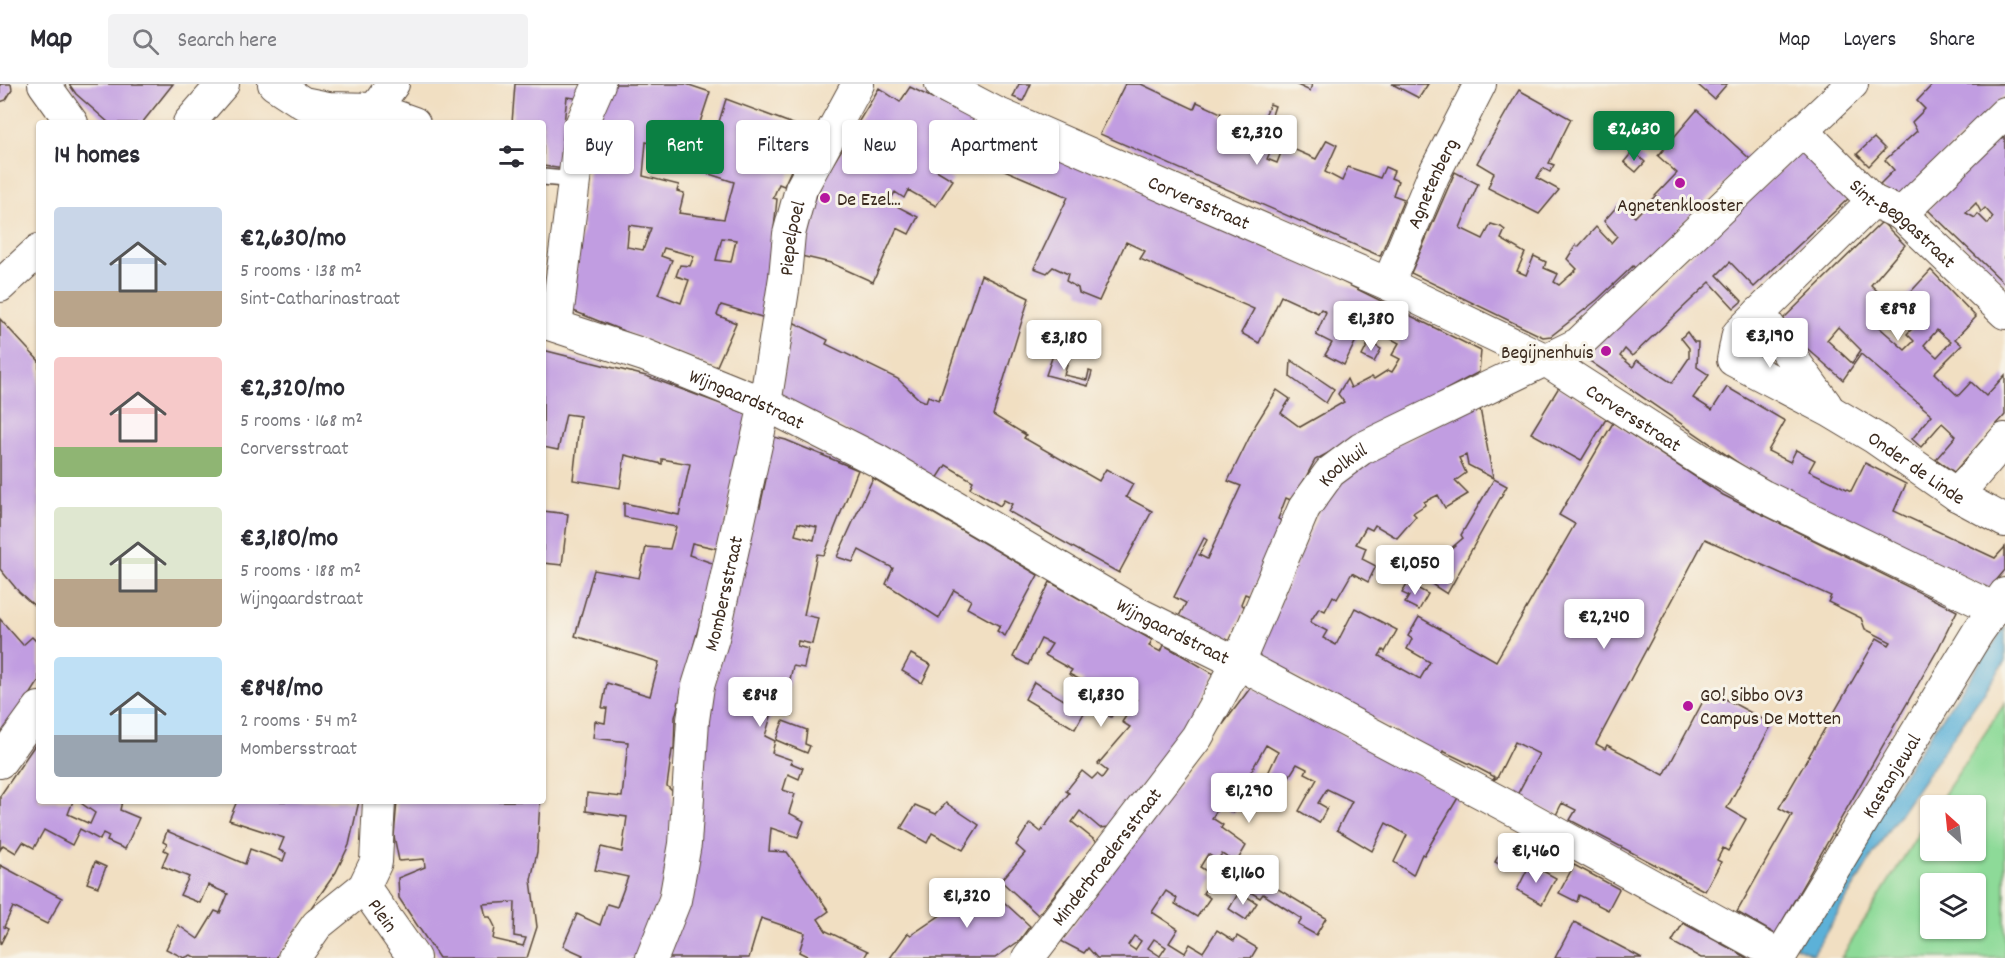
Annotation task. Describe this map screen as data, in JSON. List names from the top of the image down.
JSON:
{
  "streets": {
    "street": [
      "Agnetenberg",
      "Corversstraat",
      "Sint-Beggastraat",
      "Piepelpoel",
      "Wijngaardstraat",
      "Koolkuil",
      "Onder de Linde",
      "Mombersstraat",
      "Kastanjewal",
      "Minderbroedersstraat",
      "Plein"
    ]
  },
  "crossings": [
    ["Agnetenberg", "Corversstraat"],
    ["Corversstraat", "Koolkuil"],
    ["Corversstraat", "Kastanjewal"],
    ["Sint-Beggastraat", "Koolkuil"],
    ["Sint-Beggastraat", "Onder de Linde"],
    ["Piepelpoel", "Wijngaardstraat"],
    ["Piepelpoel", "Mombersstraat"],
    ["Wijngaardstraat", "Koolkuil"],
    ["Wijngaardstraat", "Mombersstraat"],
    ["Wijngaardstraat", "Kastanjewal"],
    ["Wijngaardstraat", "Minderbroedersstraat"],
    ["Koolkuil", "Minderbroedersstraat"]
  ],
  "places": [
    "Agnetenklooster",
    "De Ezel...",
    "Begijnenhuis",
    "GO! Sibbo OV3 Campus De Motten"
  ],
  "north": "top left",
  "page": {
    "header": "Map",
    "search": "Search here",
    "nav": ["Map", "Layers", "Share"],
    "price": [
      "€2,630",
      "€2,320",
      "€898",
      "€1,380",
      "€3,190",
      "€3,180",
      "€1,050",
      "€2,240",
      "€848",
      "€1,830",
      "€1,290",
      "€1,460",
      "€1,160",
      "€1,320"
    ],
    "chip": [
      "Buy",
      "Rent",
      "Filters",
      "New",
      "Apartment"
    ],
    "heading": "14 homes",
    "list": [
      {
        "name": "€2,630/mo",
        "note": "5 rooms · 138 m² · Sint-Catharinastraat"
      },
      {
        "name": "€2,320/mo",
        "note": "5 rooms · 168 m² · Corversstraat"
      },
      {
        "name": "€3,180/mo",
        "note": "5 rooms · 188 m² · Wijngaardstraat"
      },
      {
        "name": "€848/mo",
        "note": "2 rooms · 54 m² · Mombersstraat"
      }
    ]
  }
}
